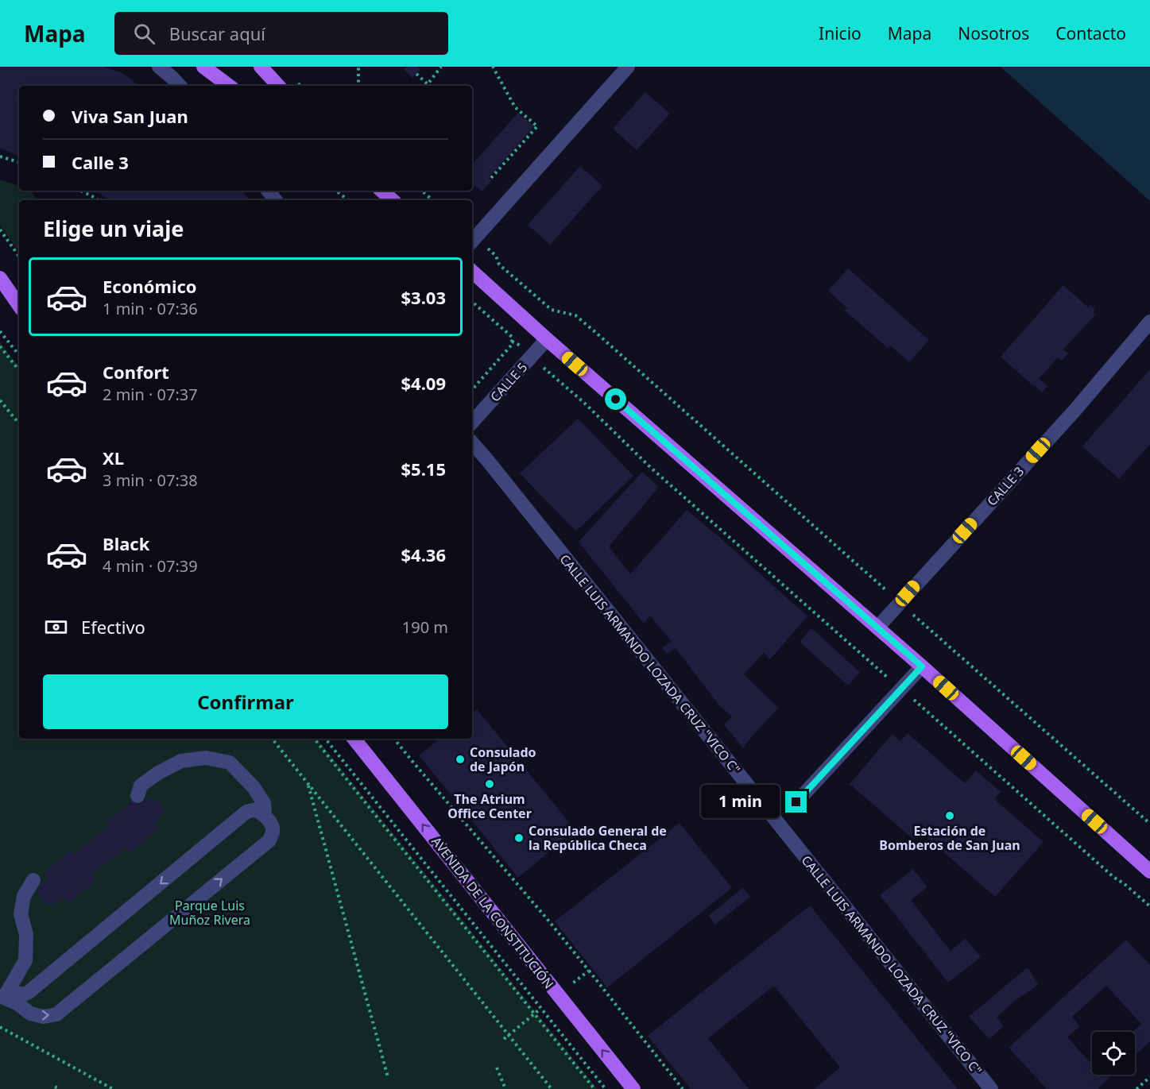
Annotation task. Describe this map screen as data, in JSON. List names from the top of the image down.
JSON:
{
  "streets": {
    "main road": ["AVENIDA DE LA CONSTITUCIÓN"],
    "street": ["CALLE 5", "CALLE 3", "CALLE LUIS ARMANDO LOZADA CRUZ \"VICO C\""]
  },
  "one_way": ["AVENIDA DE LA CONSTITUCIÓN"],
  "parks": ["Parque Luis Muñoz Rivera"],
  "places": [
    "Consulado de Japón",
    "The Atrium Office Center",
    "Estación de Bomberos de San Juan",
    "Consulado General de la República Checa"
  ],
  "page": {
    "header": "Mapa",
    "search": "Buscar aquí",
    "nav": [
      "Inicio",
      "Mapa",
      "Nosotros",
      "Contacto"
    ],
    "banner": ["Viva San Juan", "Calle 3"],
    "heading": "Elige un viaje",
    "list": [
      {
        "name": "Económico",
        "note": "1 min · 07:36",
        "value": "$3.03"
      },
      {
        "name": "Confort",
        "note": "2 min · 07:37",
        "value": "$4.09"
      },
      {
        "name": "XL",
        "note": "3 min · 07:38",
        "value": "$5.15"
      },
      {
        "name": "Black",
        "note": "4 min · 07:39",
        "value": "$4.36"
      }
    ],
    "pay": ["Efectivo", "190 m"],
    "buttons": "Confirmar",
    "bubble": "1 min"
  }
}
